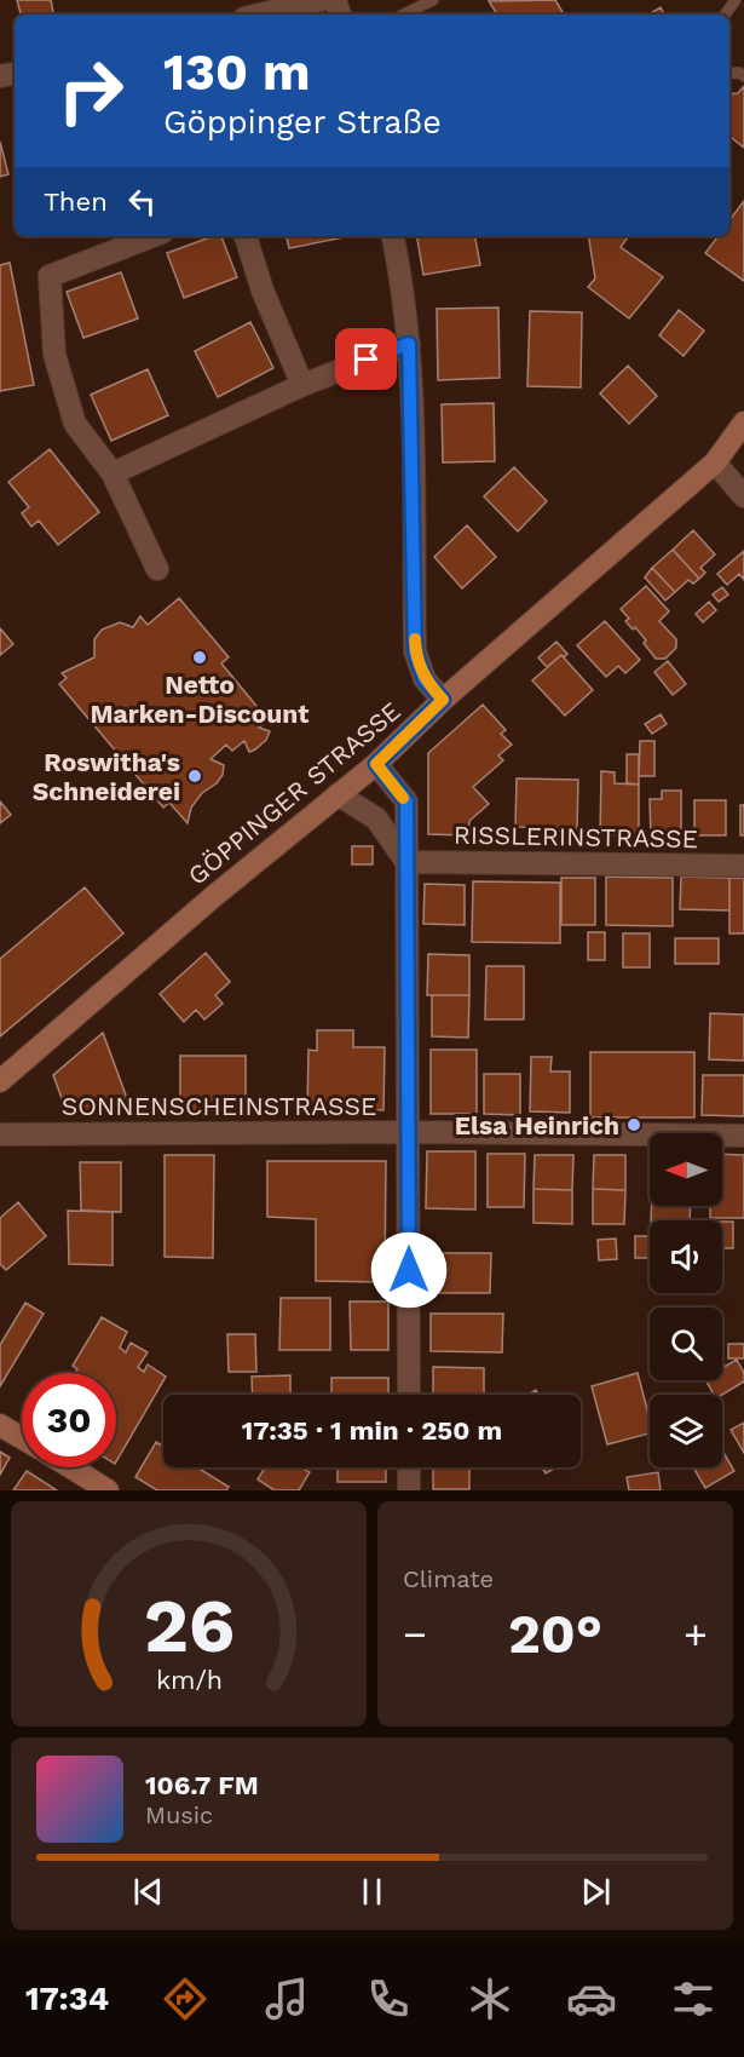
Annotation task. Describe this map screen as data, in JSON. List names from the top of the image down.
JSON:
{
  "streets": {
    "main road": ["GÖPPINGER STRASSE"],
    "street": ["RISSLERINSTRASSE", "SONNENSCHEINSTRASSE"]
  },
  "places": ["Netto Marken-Discount", "Roswitha's Schneiderei", "Elsa Heinrich"],
  "north": "left",
  "page": {
    "turn": ["130 m", "Göppinger Straße"],
    "then": "Then",
    "limit": "30",
    "trip": "17:35 · 1 min · 250 m",
    "tile": "Climate",
    "heat": ["−", "20°", "+"],
    "song": ["106.7 FM", "Music"],
    "tabs": "17:34",
    "gauge": ["26", "km/h"]
  }
}
